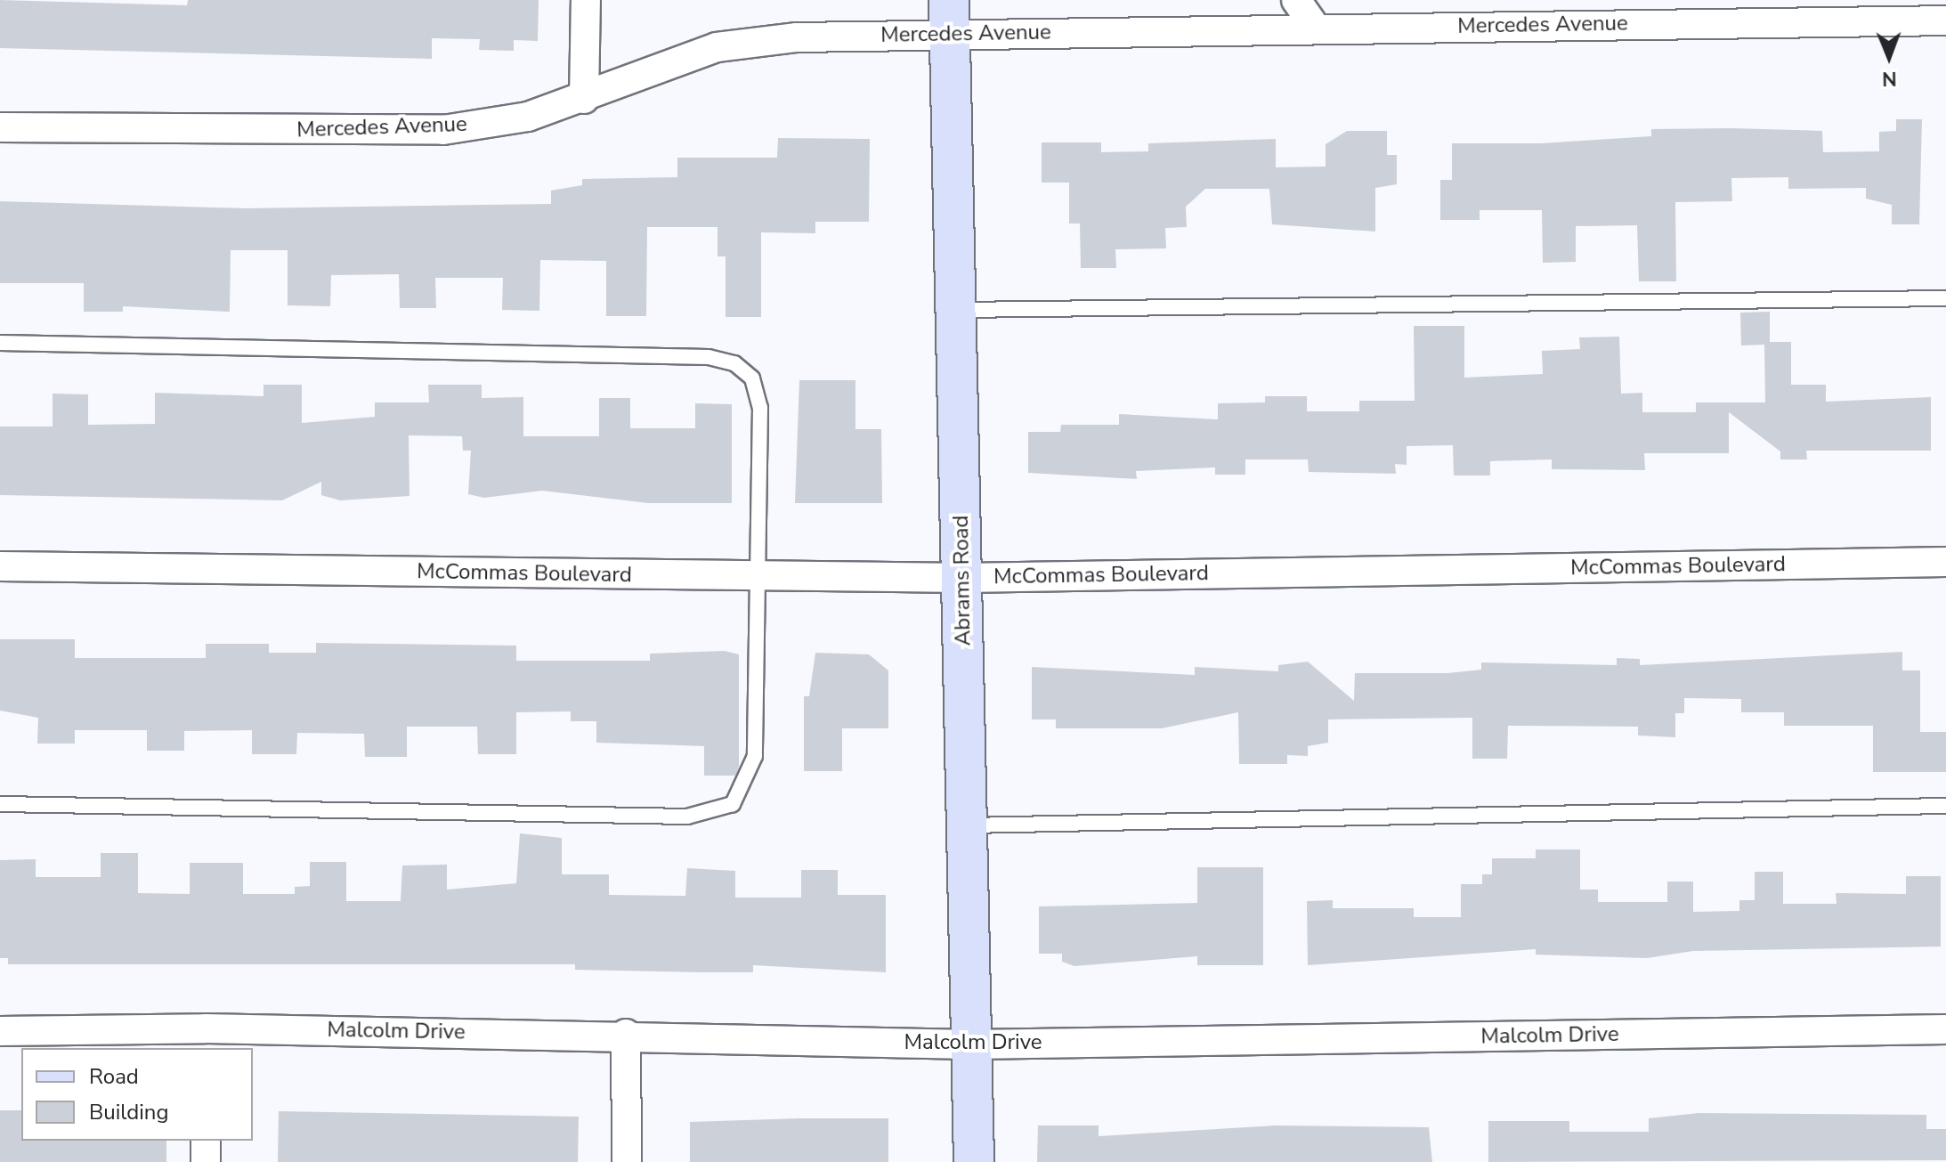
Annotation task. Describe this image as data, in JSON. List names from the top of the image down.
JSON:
{
  "streets": {
    "main road": ["Abrams Road"],
    "street": ["Mercedes Avenue", "McCommas Boulevard", "Malcolm Drive"]
  },
  "crossings": [
    ["Mercedes Avenue", "Abrams Road"],
    ["McCommas Boulevard", "Abrams Road"],
    ["Abrams Road", "Malcolm Drive"]
  ],
  "legend": ["Road", "Building"],
  "north": "bottom"
}
